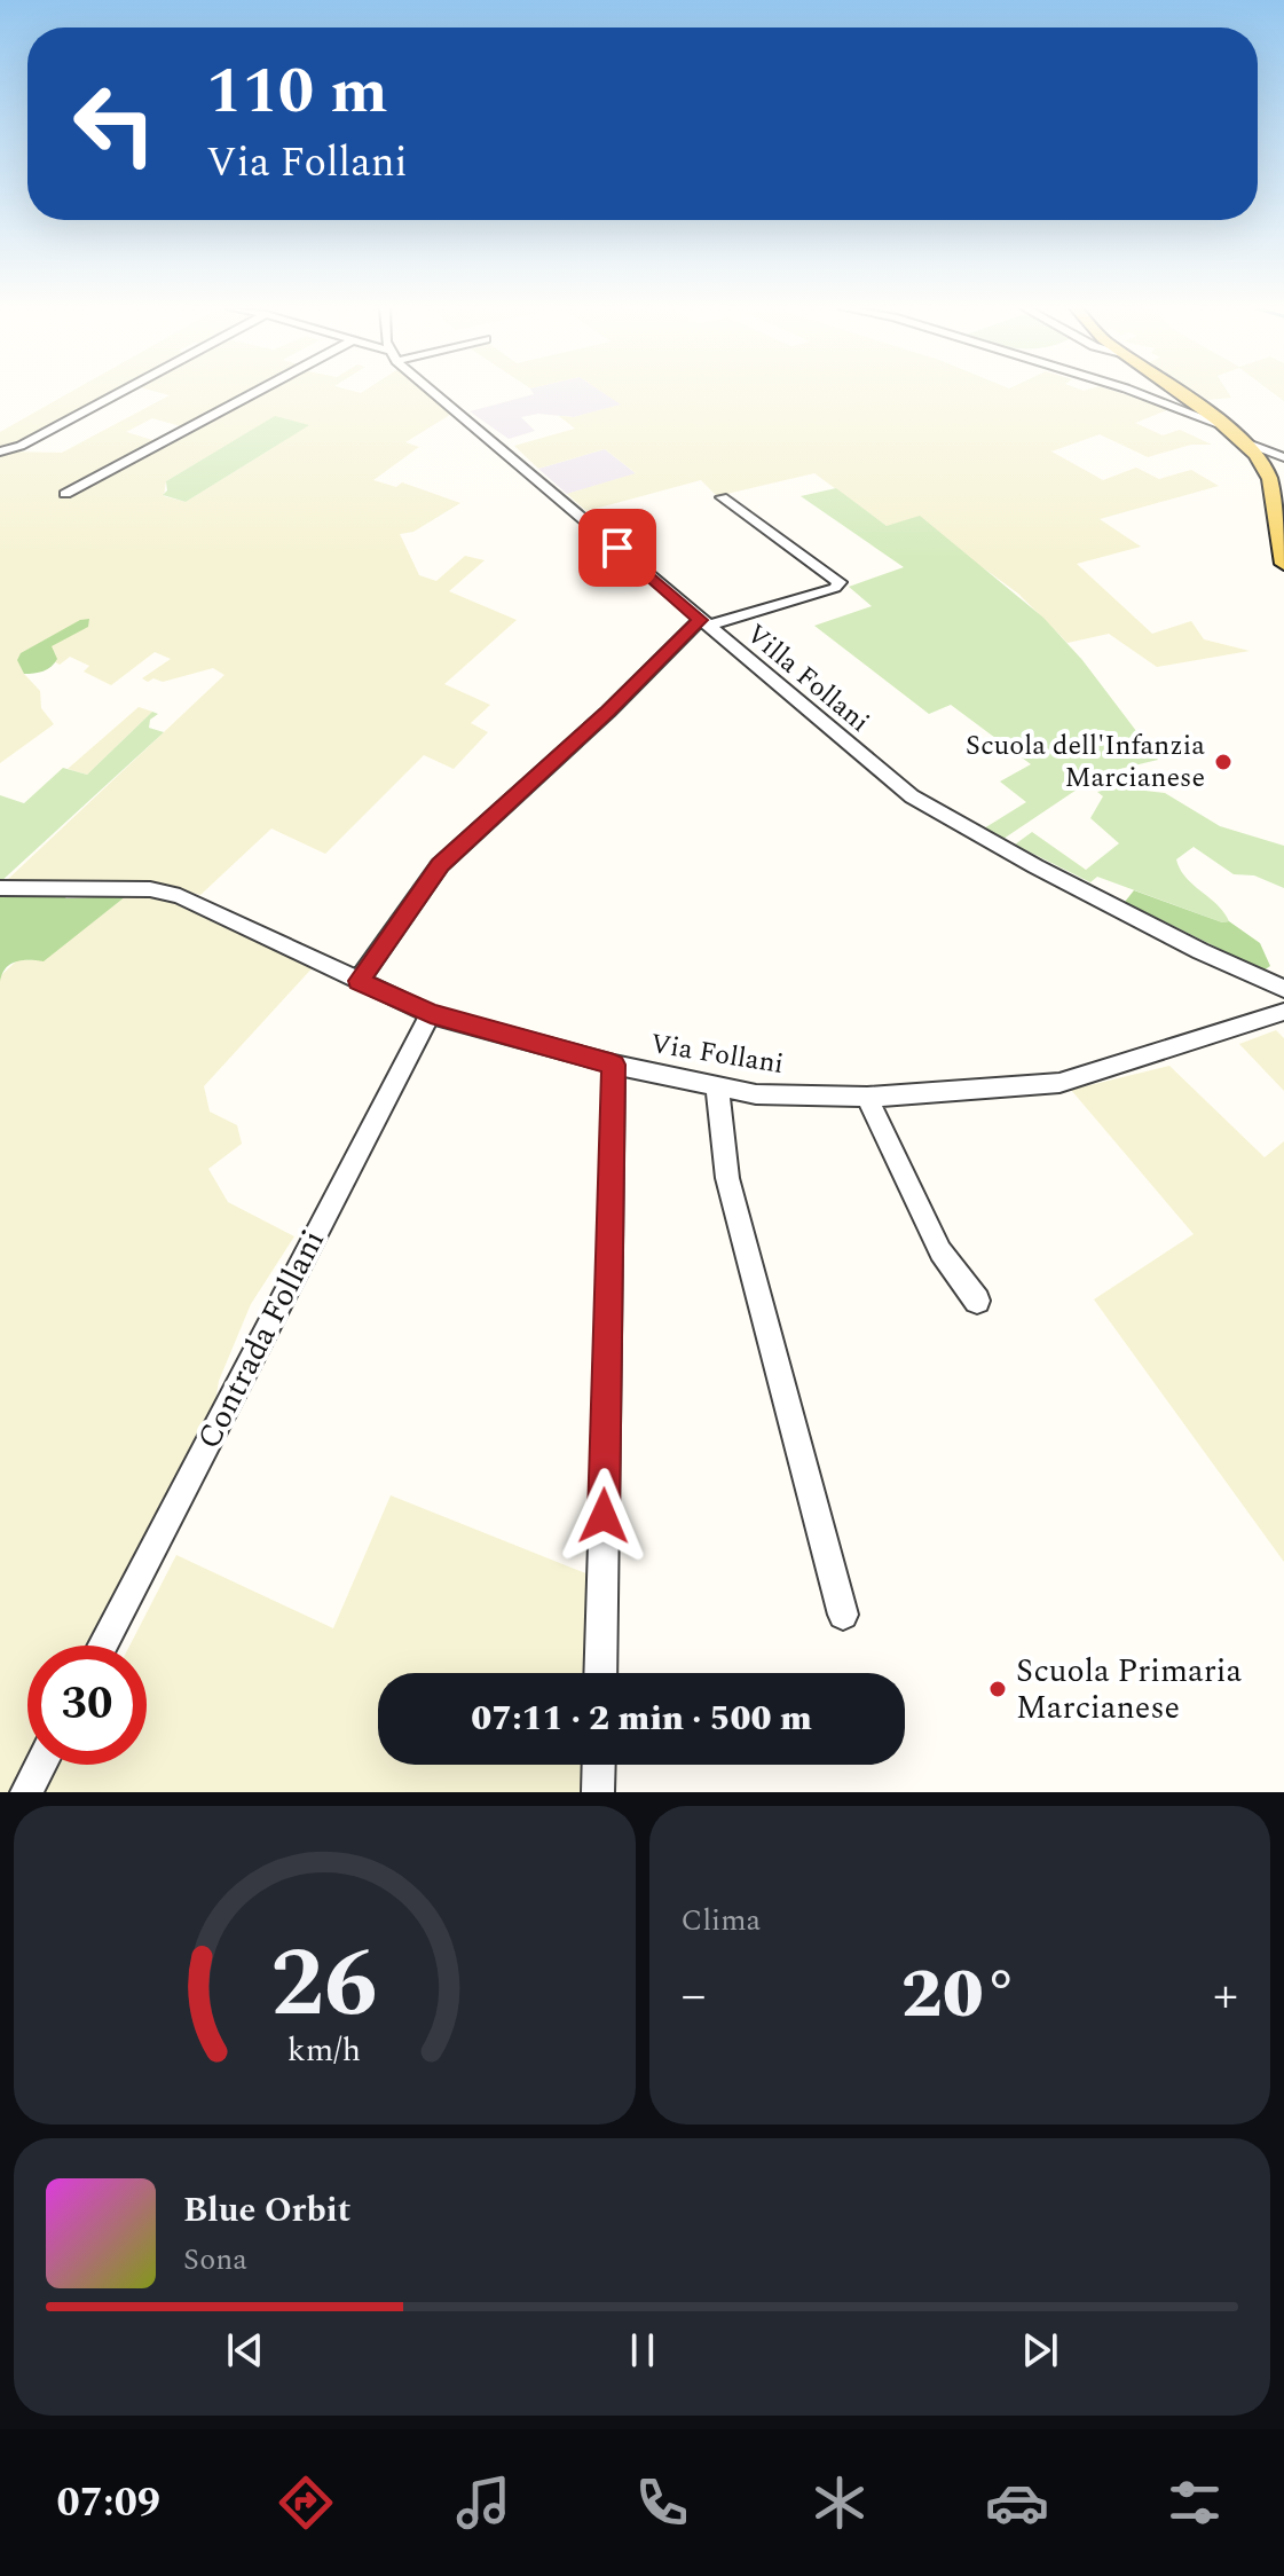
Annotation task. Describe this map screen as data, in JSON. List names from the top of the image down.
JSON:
{
  "streets": {
    "street": ["Villa Follani", "Via Follani", "Contrada Follani"]
  },
  "crossings": [
    ["Via Follani", "Contrada Follani"]
  ],
  "places": ["Scuola dell'Infanzia Marcianese", "Scuola Primaria Marcianese"],
  "page": {
    "turn": ["110 m", "Via Follani"],
    "limit": "30",
    "trip": "07:11 · 2 min · 500 m",
    "tile": "Clima",
    "heat": ["−", "20°", "+"],
    "song": ["Blue Orbit", "Sona"],
    "tabs": "07:09",
    "gauge": ["26", "km/h"]
  }
}
